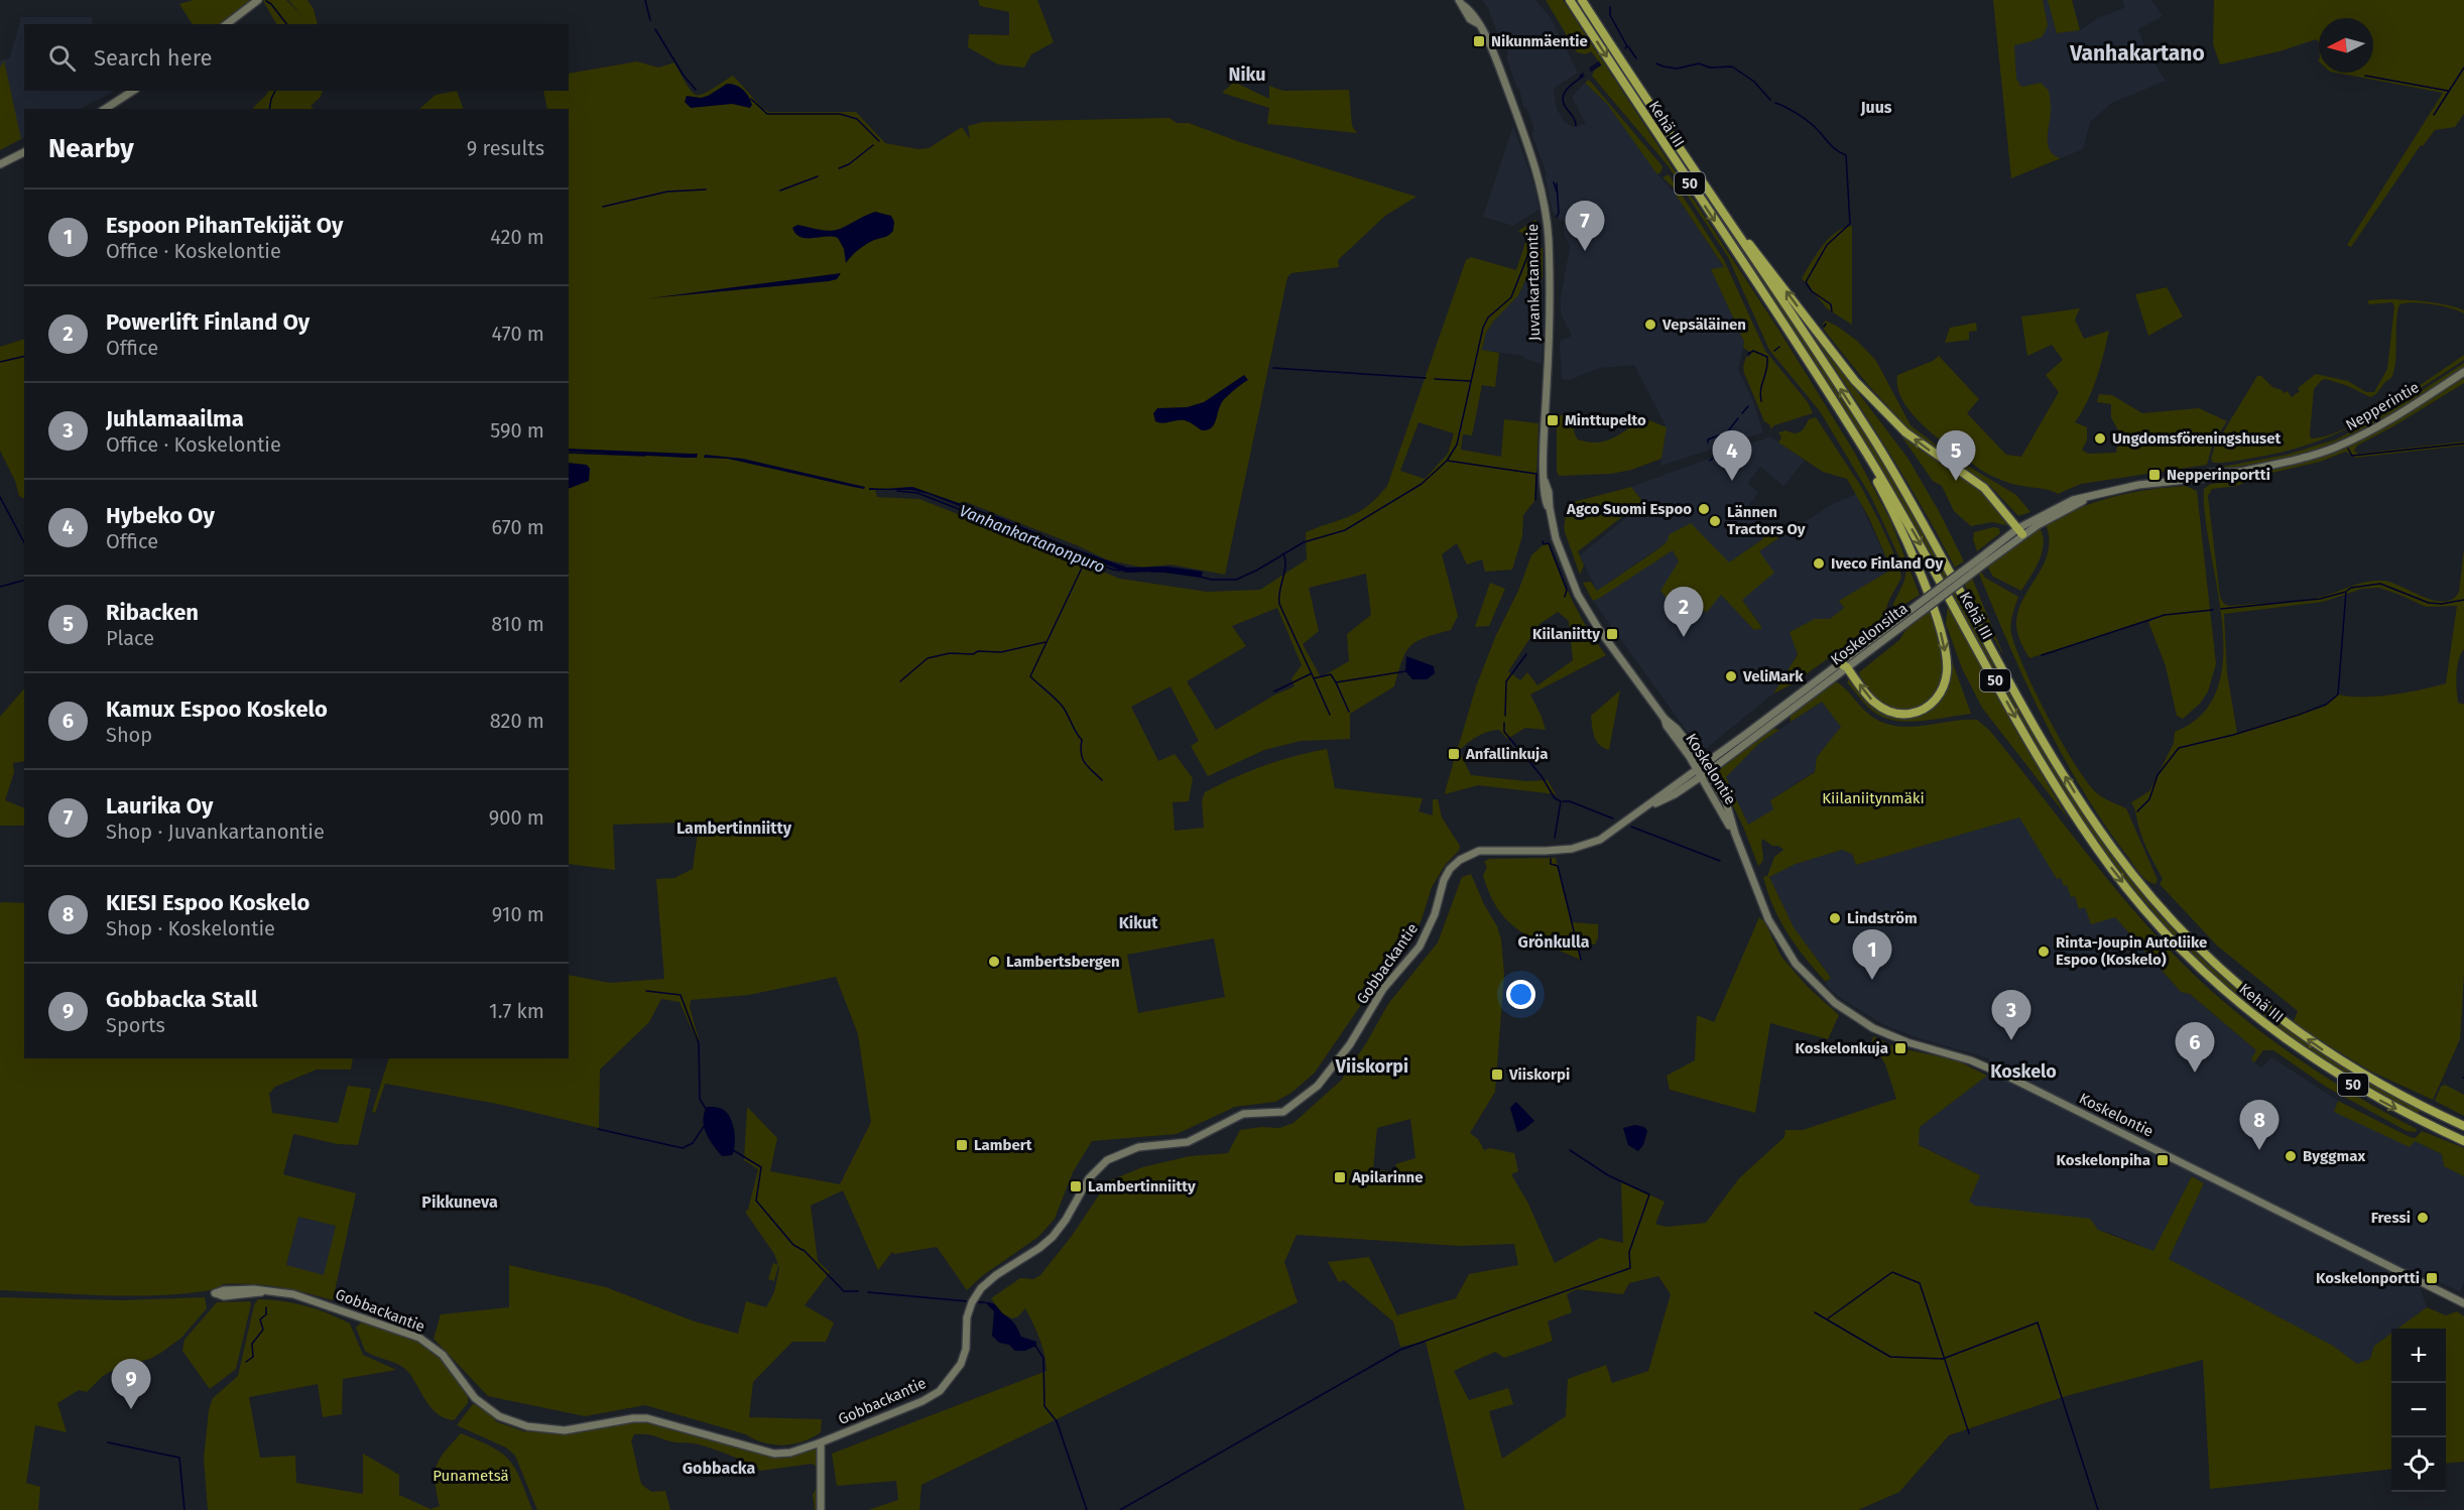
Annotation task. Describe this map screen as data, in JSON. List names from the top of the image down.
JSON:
{
  "streets": {
    "highway": ["Kehä III", "50"],
    "street": [
      "Juvankartanontie",
      "Nepperintie",
      "Koskelonsilta",
      "Koskelontie",
      "Gobbackantie"
    ]
  },
  "crossings": [
    ["Juvankartanontie", "Koskelontie"],
    ["Nepperintie", "Koskelonsilta"],
    ["Koskelonsilta", "Koskelontie"],
    ["Koskelonsilta", "Gobbackantie"],
    ["Koskelontie", "Gobbackantie"]
  ],
  "districts": [
    "Vanhakartano",
    "Niku",
    "Juus",
    "Lambertinniitty",
    "Kikut",
    "Grönkulla",
    "Viiskorpi",
    "Koskelo",
    "Pikkuneva",
    "Gobbacka"
  ],
  "water": ["Vanhankartanonpuro"],
  "parks": ["Kiilaniitynmäki", "Punametsä"],
  "places": {
    "transit": [
      "Nikunmäentie",
      "Minttupelto",
      "Nepperinportti",
      "Kiilaniitty",
      "Anfallinkuja",
      "Koskelonkuja",
      "Viiskorpi",
      "Lambert",
      "Koskelonpiha",
      "Apilarinne",
      "Lambertinniitty",
      "Koskelonportti"
    ],
    "other": [
      "Vepsäläinen",
      "Ungdomsföreningshuset",
      "Agco Suomi Espoo",
      "Lännen Tractors Oy",
      "Iveco Finland Oy",
      "VeliMark",
      "Lindström",
      "Rinta-Joupin Autoliike Espoo (Koskelo)",
      "Lambertsbergen",
      "Byggmax",
      "Fressi"
    ]
  },
  "north": "left",
  "page": {
    "search": "Search here",
    "heading": ["Nearby", "9 results"],
    "list": [
      {
        "mark": "1",
        "name": "Espoon PihanTekijät Oy",
        "note": "Office · Koskelontie",
        "value": "420 m"
      },
      {
        "mark": "2",
        "name": "Powerlift Finland Oy",
        "note": "Office",
        "value": "470 m"
      },
      {
        "mark": "3",
        "name": "Juhlamaailma",
        "note": "Office · Koskelontie",
        "value": "590 m"
      },
      {
        "mark": "4",
        "name": "Hybeko Oy",
        "note": "Office",
        "value": "670 m"
      },
      {
        "mark": "5",
        "name": "Ribacken",
        "note": "Place",
        "value": "810 m"
      },
      {
        "mark": "6",
        "name": "Kamux Espoo Koskelo",
        "note": "Shop",
        "value": "820 m"
      },
      {
        "mark": "7",
        "name": "Laurika Oy",
        "note": "Shop · Juvankartanontie",
        "value": "900 m"
      },
      {
        "mark": "8",
        "name": "KIESI Espoo Koskelo",
        "note": "Shop · Koskelontie",
        "value": "910 m"
      },
      {
        "mark": "9",
        "name": "Gobbacka Stall",
        "note": "Sports",
        "value": "1.7 km"
      }
    ],
    "pins": [
      "7",
      "4",
      "5",
      "2",
      "1",
      "3",
      "6",
      "8",
      "9"
    ],
    "map_buttons": ["+", "−"]
  }
}
